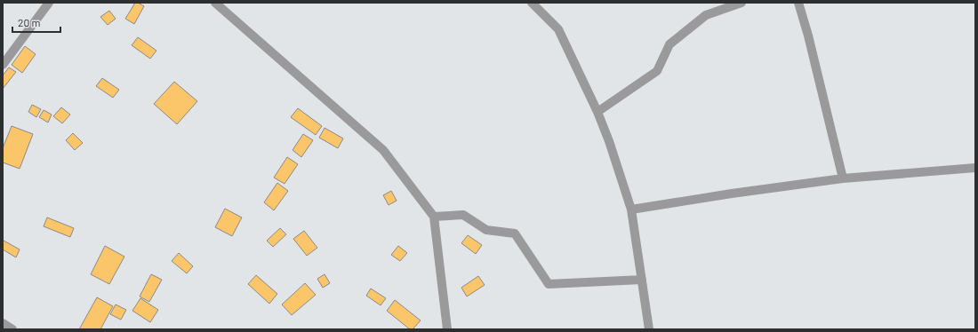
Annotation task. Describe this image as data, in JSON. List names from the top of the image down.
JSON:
{
  "scale_bar": "20 m"
}
